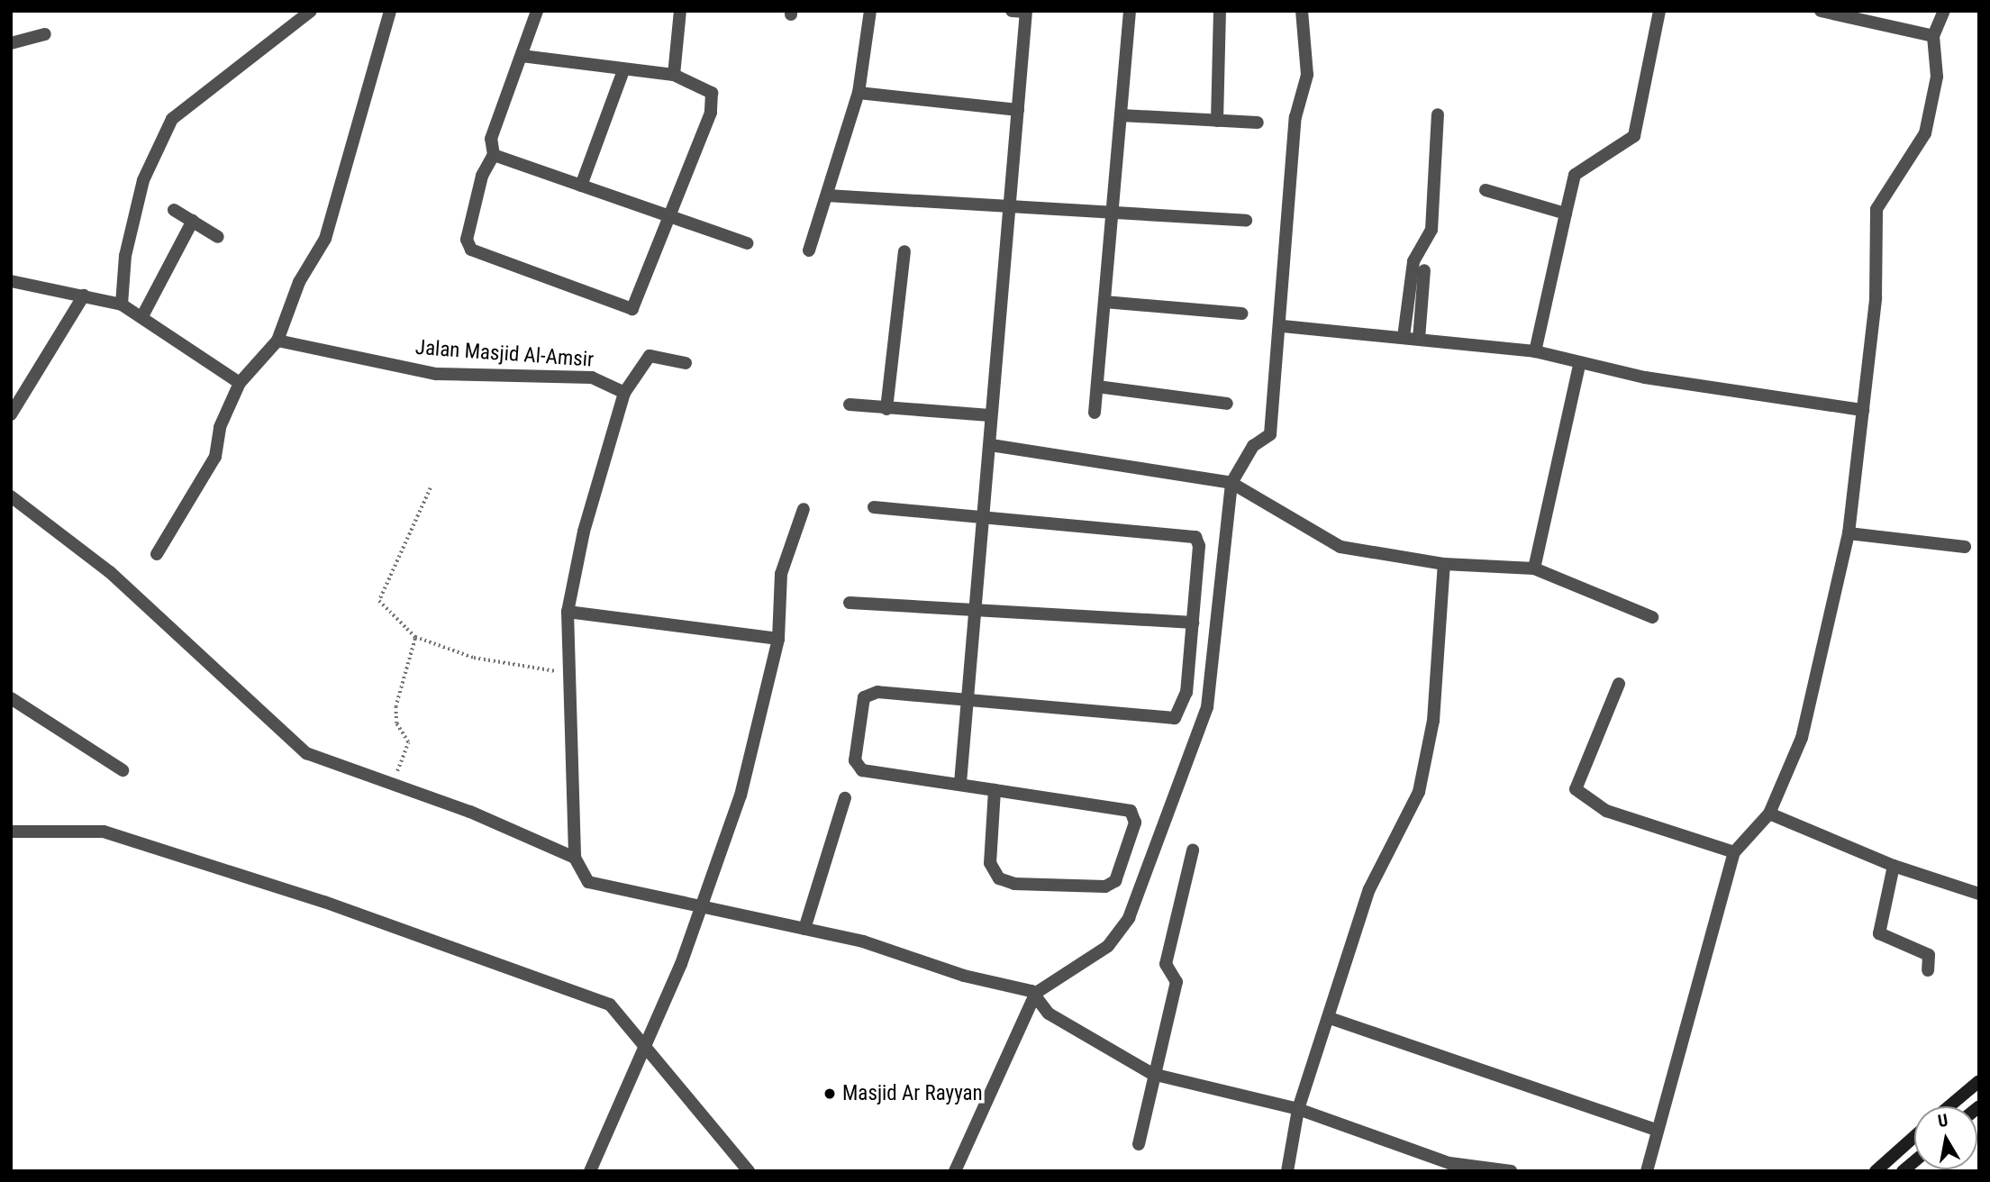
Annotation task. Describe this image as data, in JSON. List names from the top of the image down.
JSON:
{
  "streets": {
    "street": ["Jalan Masjid Al-Amsir"]
  },
  "places": ["Masjid Ar Rayyan"],
  "north": "top"
}
